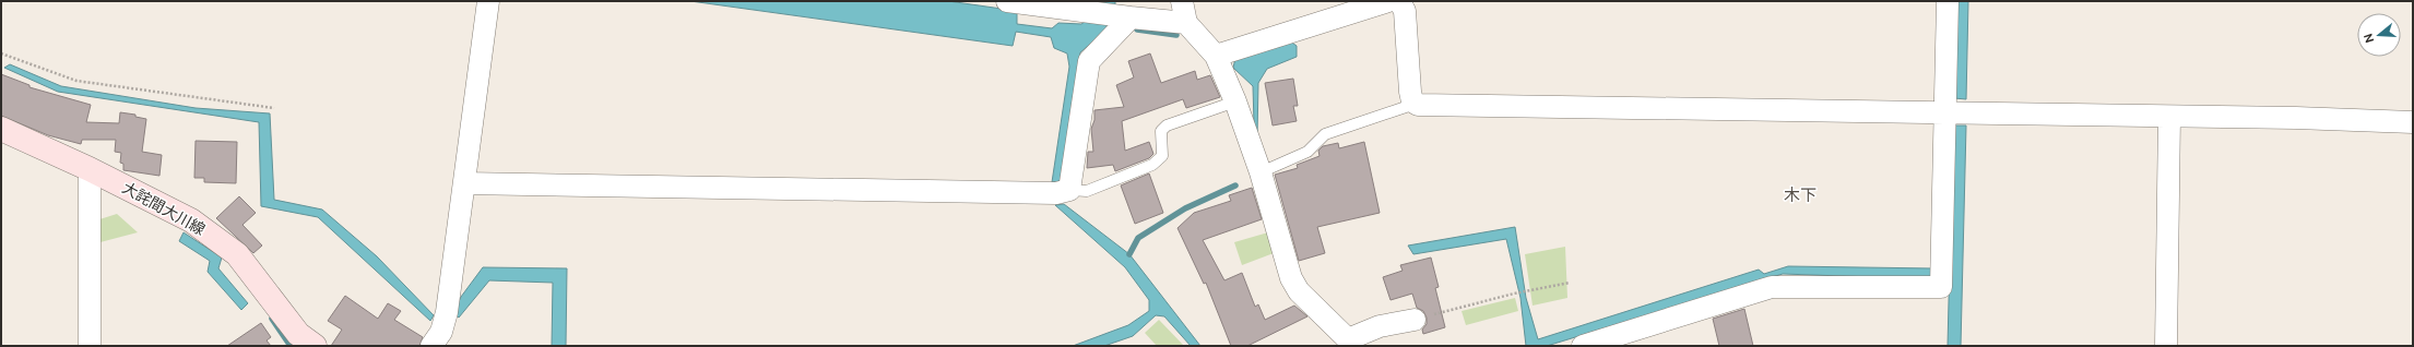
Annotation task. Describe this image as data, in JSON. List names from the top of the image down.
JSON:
{
  "streets": {
    "main road": ["大詫間大川線"]
  },
  "districts": ["木下"],
  "north": "left"
}
